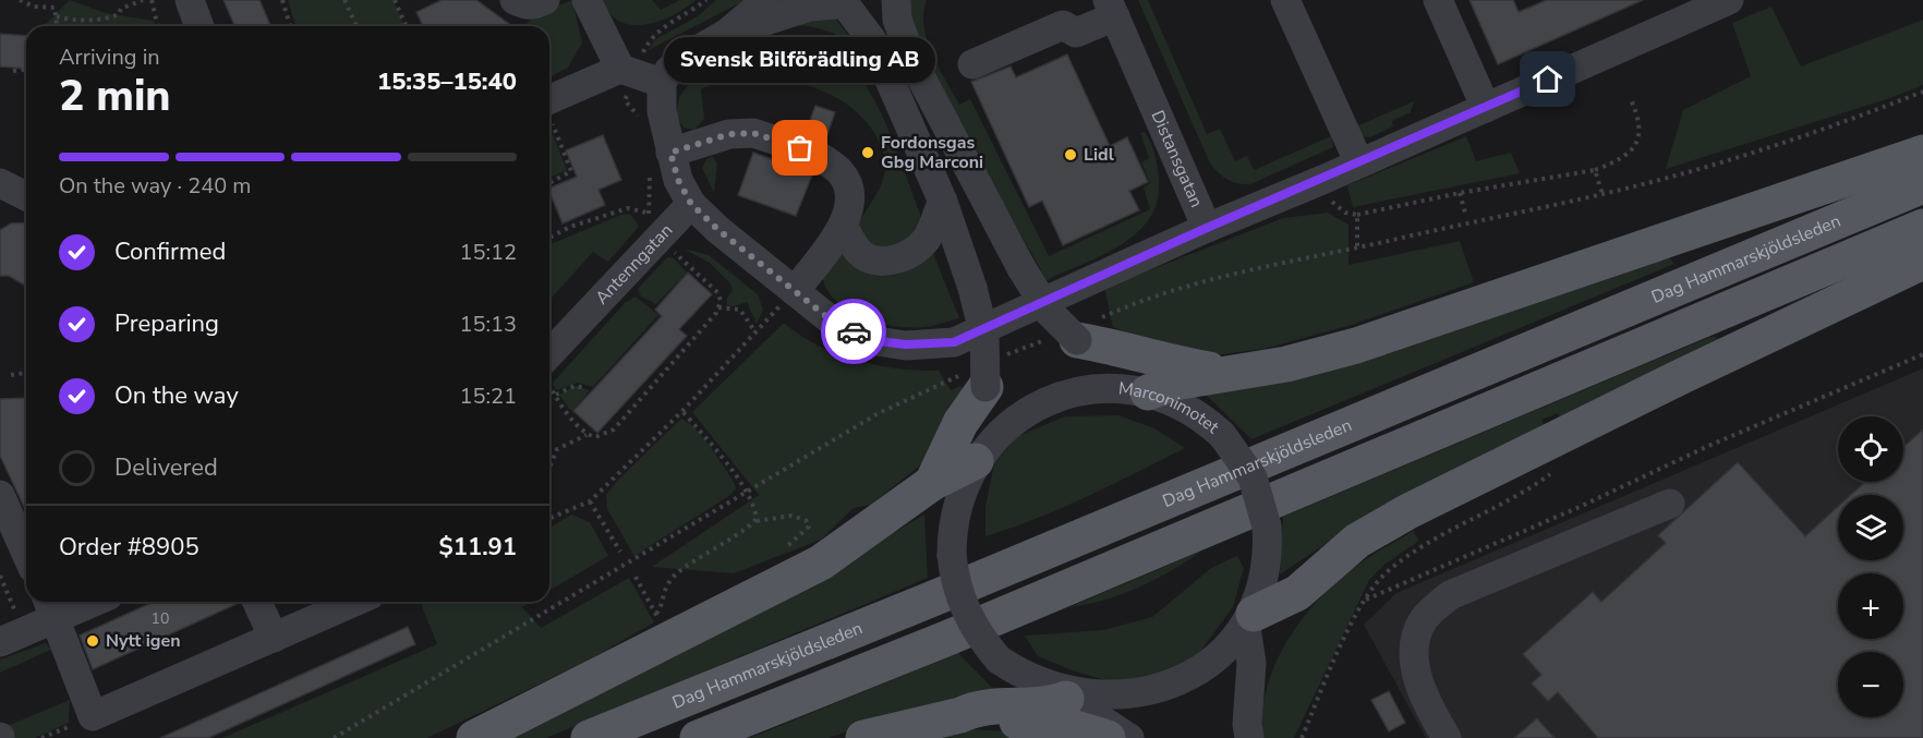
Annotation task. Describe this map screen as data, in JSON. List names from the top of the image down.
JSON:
{
  "streets": {
    "main road": ["Dag Hammarskjöldsleden"],
    "street": ["Distansgatan", "Antenngatan", "Marconimotet"]
  },
  "places": [
    "Svensk Bilförädling AB",
    "Fordonsgas Gbg Marconi",
    "Lidl",
    "Nytt igen"
  ],
  "house_numbers": ["10"],
  "page": {
    "heading": ["2 min", "Arriving in", "15:35–15:40"],
    "panel": ["Order #8905", "$11.91"],
    "bubble": "Svensk Bilförädling AB",
    "bar": "On the way · 240 m",
    "list": [
      ["Confirmed", "15:12"],
      ["Preparing", "15:13"],
      ["On the way", "15:21"],
      "Delivered"
    ],
    "map_buttons": ["+", "−"]
  }
}
